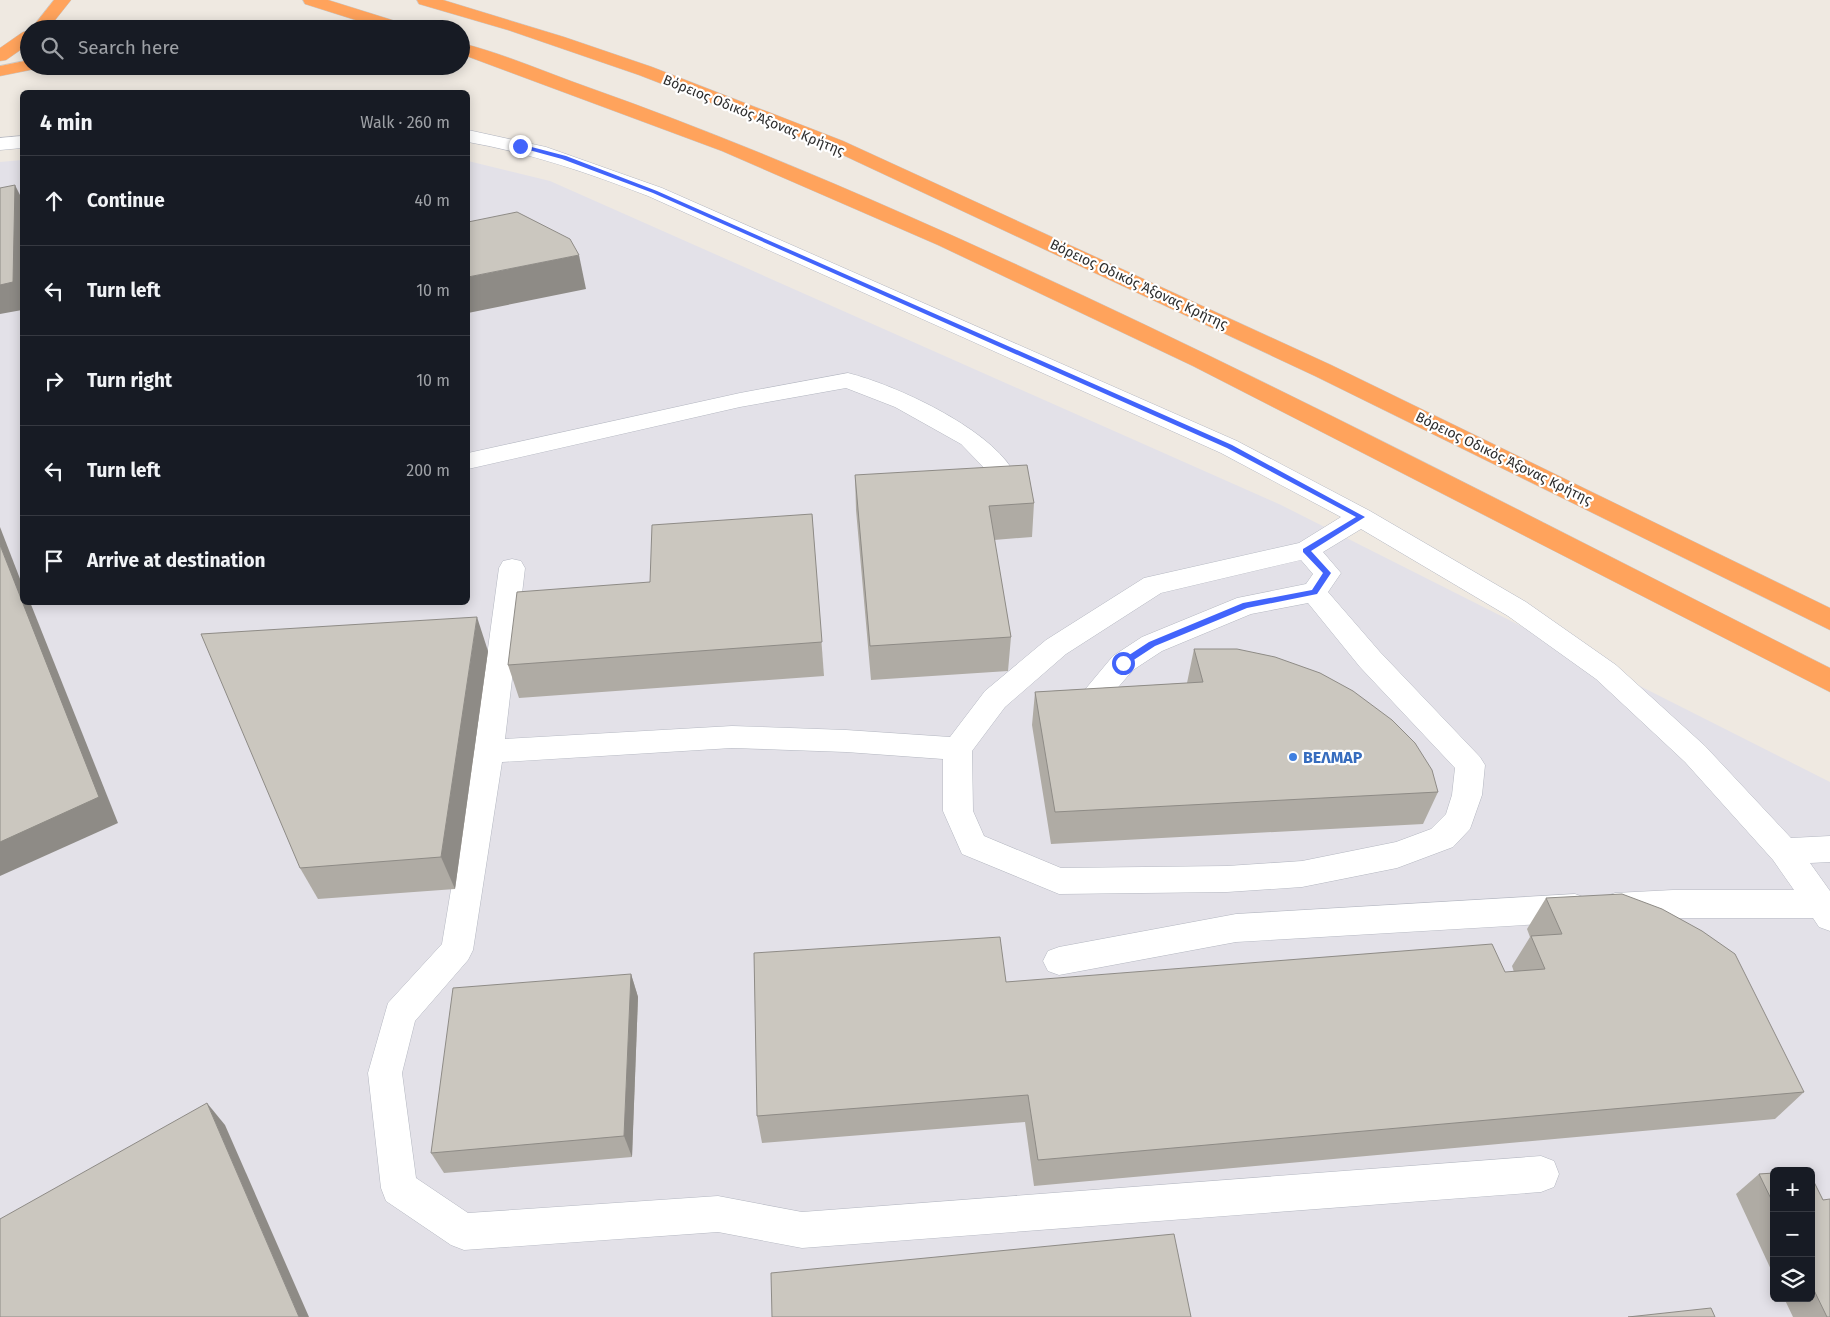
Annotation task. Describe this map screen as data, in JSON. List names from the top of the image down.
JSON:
{
  "streets": {
    "highway": ["Βόρειος Οδικός Άξονας Κρήτης"]
  },
  "places": ["ΒΕΛΜΑΡ"],
  "page": {
    "search": "Search here",
    "heading": ["4 min", "Walk · 260 m"],
    "list": [
      ["Continue", "40 m"],
      ["Turn left", "10 m"],
      ["Turn right", "10 m"],
      ["Turn left", "200 m"],
      "Arrive at destination"
    ],
    "map_buttons": ["+", "−"]
  }
}
